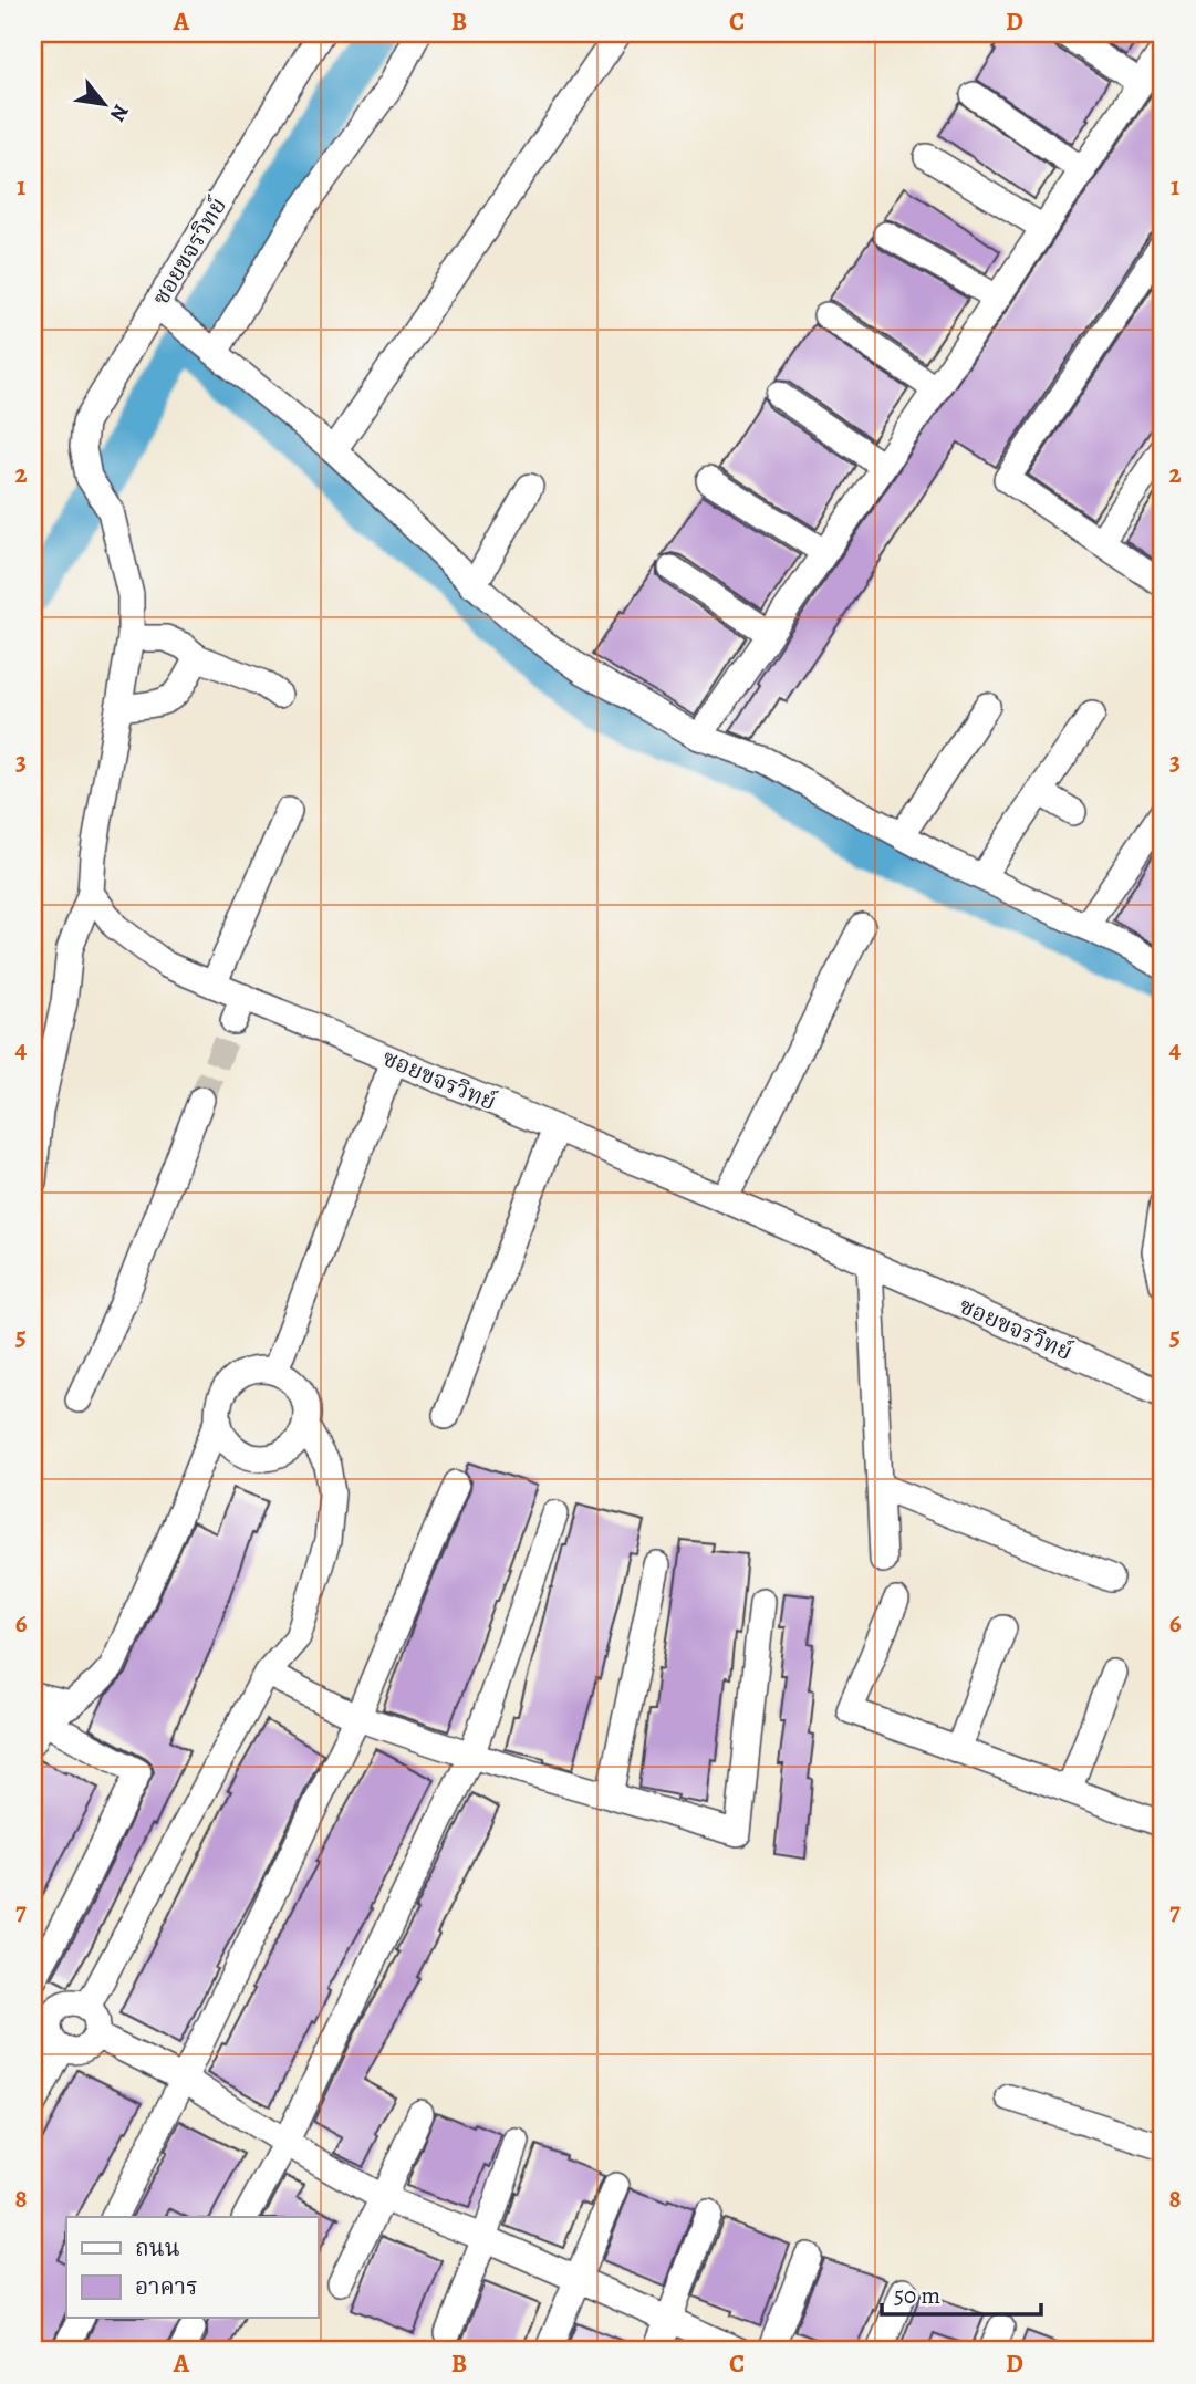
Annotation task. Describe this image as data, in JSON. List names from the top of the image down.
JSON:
{
  "streets": {
    "street": ["ซอยขจรวิทย์"]
  },
  "legend": ["ถนน", "อาคาร"],
  "scale_bar": "50 m",
  "north": "bottom right",
  "grid": {
    "columns": [
      "A",
      "B",
      "C",
      "D"
    ],
    "rows": [
      "1",
      "2",
      "3",
      "4",
      "5",
      "6",
      "7",
      "8"
    ]
  }
}
